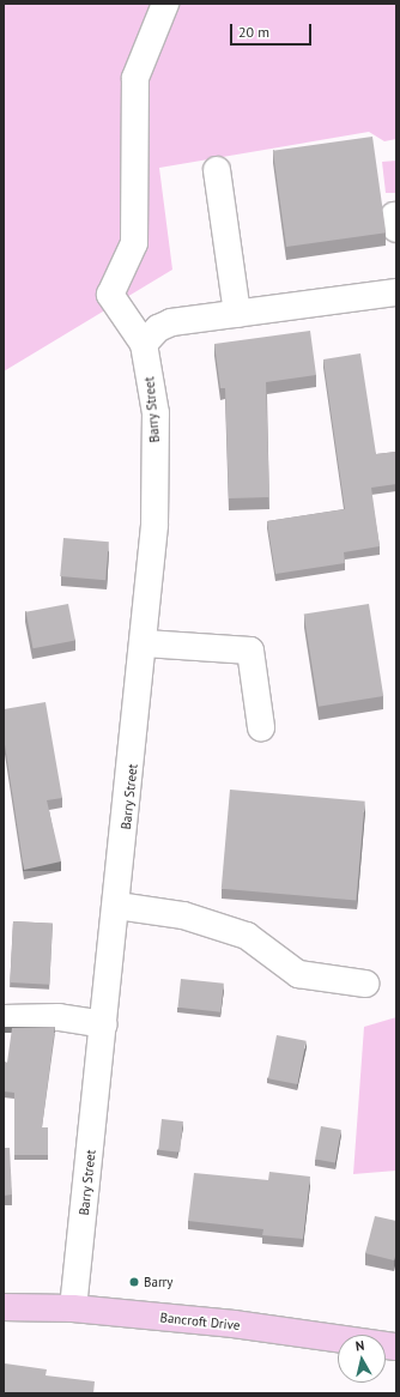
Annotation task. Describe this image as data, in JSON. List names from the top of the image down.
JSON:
{
  "streets": {
    "main road": ["Bancroft Drive"],
    "street": ["Barry Street"]
  },
  "crossings": [
    ["Barry Street", "Bancroft Drive"]
  ],
  "places": ["Barry"],
  "scale_bar": "20 m",
  "north": "top"
}
